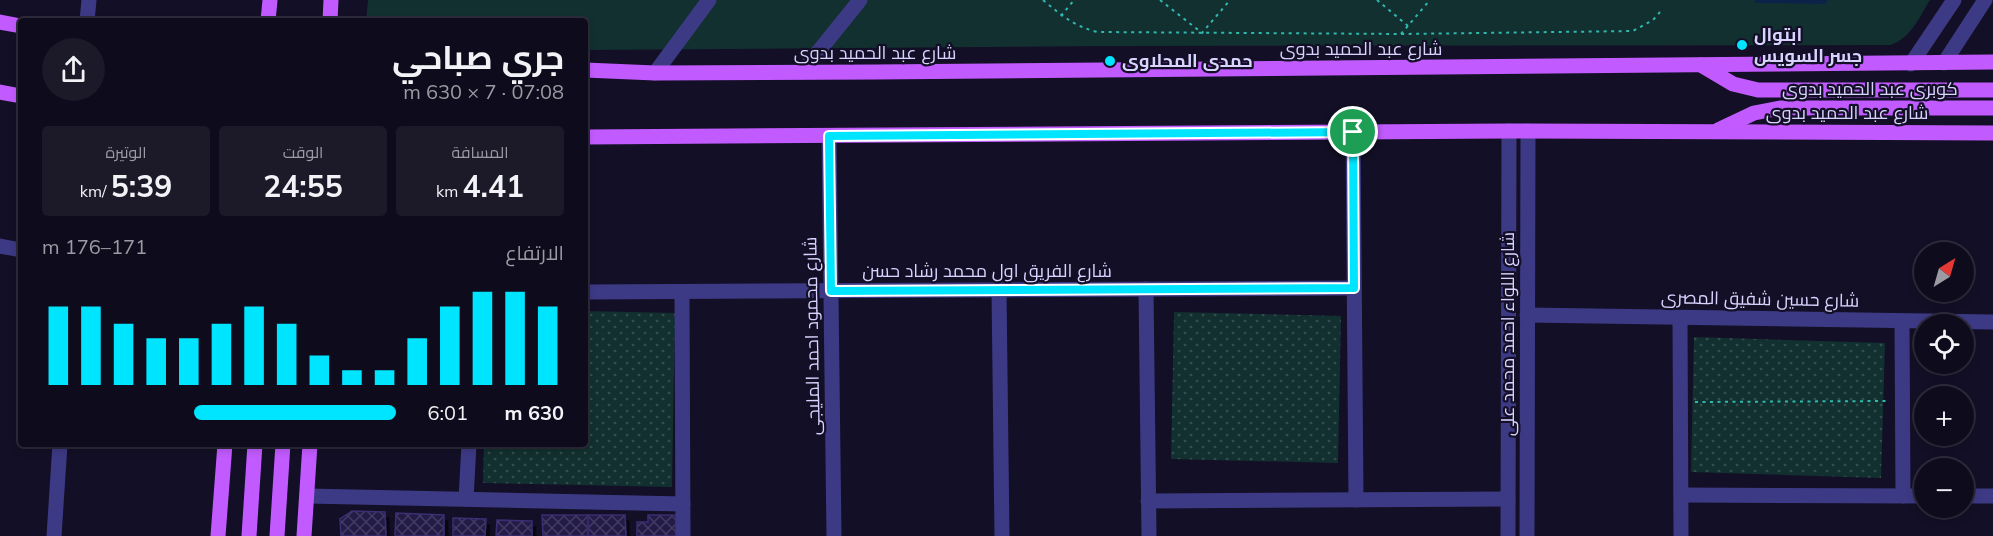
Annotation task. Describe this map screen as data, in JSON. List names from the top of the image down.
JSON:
{
  "streets": {
    "main road": ["شارع عبد الحميد بدوى", "كوبرى عبد الحميد بدوى"],
    "street": [
      "شارع الفريق اول محمد رشاد حسن",
      "شارع حسين شفيق المصرى",
      "شارع اللواء احمد محمد على",
      "شارع محمود احمد المليجى"
    ]
  },
  "crossings": [
    ["شارع عبد الحميد بدوى", "كوبرى عبد الحميد بدوى"],
    ["شارع عبد الحميد بدوى", "شارع اللواء احمد محمد على"],
    ["شارع عبد الحميد بدوى", "شارع محمود احمد المليجى"],
    ["شارع الفريق اول محمد رشاد حسن", "شارع محمود احمد المليجى"],
    ["شارع حسين شفيق المصرى", "شارع اللواء احمد محمد على"]
  ],
  "places": ["ابتوال جسر السويس", "حمدى المحلاوى"],
  "north": "top right",
  "page": {
    "heading": ["جري صباحي", "07:08 · 7 × 630 m"],
    "stats": [
      ["المسافة", "4.41 km"],
      ["الوقت", "24:55"],
      ["الوتيرة", "5:39 /km"]
    ],
    "chart": ["الارتفاع", "171–176 m"],
    "map_buttons": ["+", "−"],
    "list": [
      {
        "name": "630 m",
        "note": "6:01"
      }
    ]
  }
}
